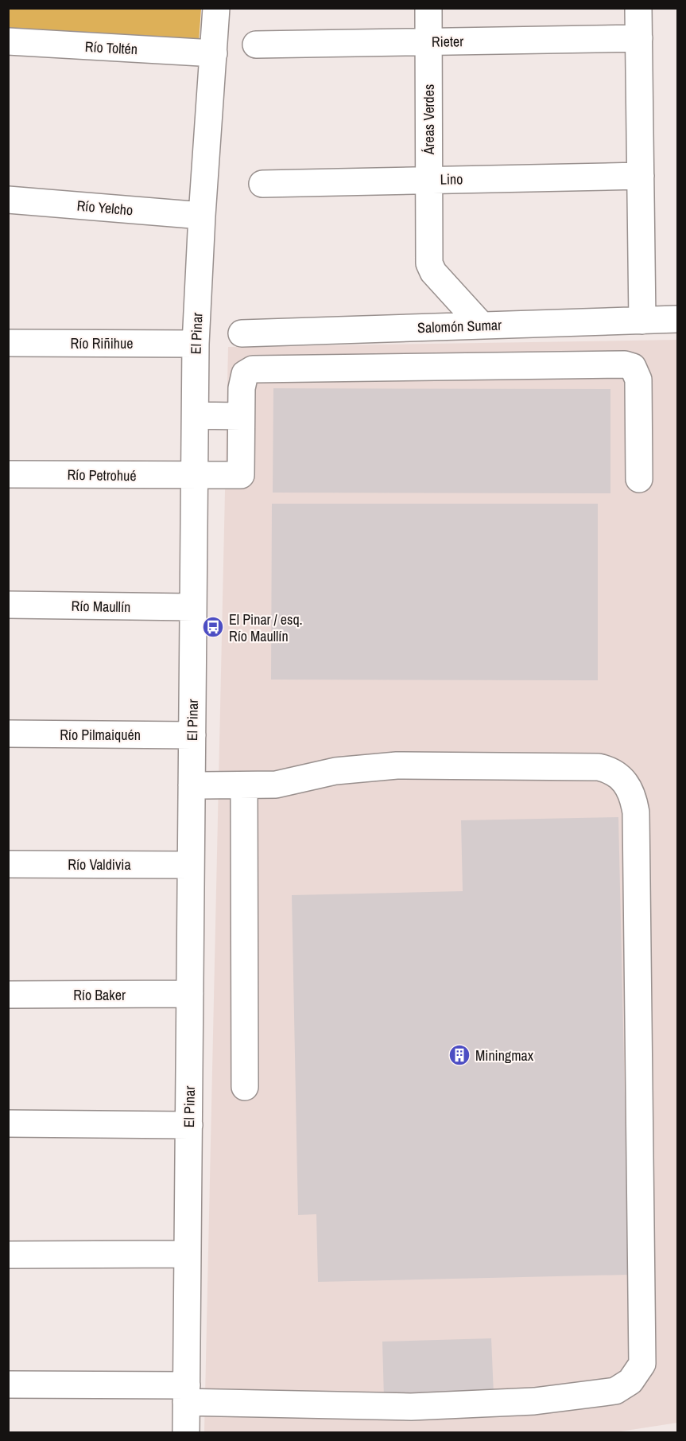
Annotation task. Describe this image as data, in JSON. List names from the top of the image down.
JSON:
{
  "streets": {
    "street": [
      "Rieter",
      "Río Toltén",
      "Áreas Verdes",
      "Lino",
      "Río Yelcho",
      "Salomón Sumar",
      "El Pinar",
      "Río Riñihue",
      "Río Petrohué",
      "Río Maullín",
      "Río Pilmaiquén",
      "Río Valdivia",
      "Río Baker"
    ]
  },
  "crossings": [
    ["Rieter", "Áreas Verdes"],
    ["Río Toltén", "El Pinar"],
    ["Áreas Verdes", "Lino"],
    ["Áreas Verdes", "Salomón Sumar"],
    ["Río Yelcho", "El Pinar"],
    ["El Pinar", "Río Riñihue"],
    ["El Pinar", "Río Petrohué"],
    ["El Pinar", "Río Maullín"],
    ["El Pinar", "Río Pilmaiquén"],
    ["El Pinar", "Río Valdivia"],
    ["El Pinar", "Río Baker"]
  ],
  "places": {
    "bus stop": ["El Pinar / esq. Río Maullín"],
    "building": ["Miningmax"]
  }
}
